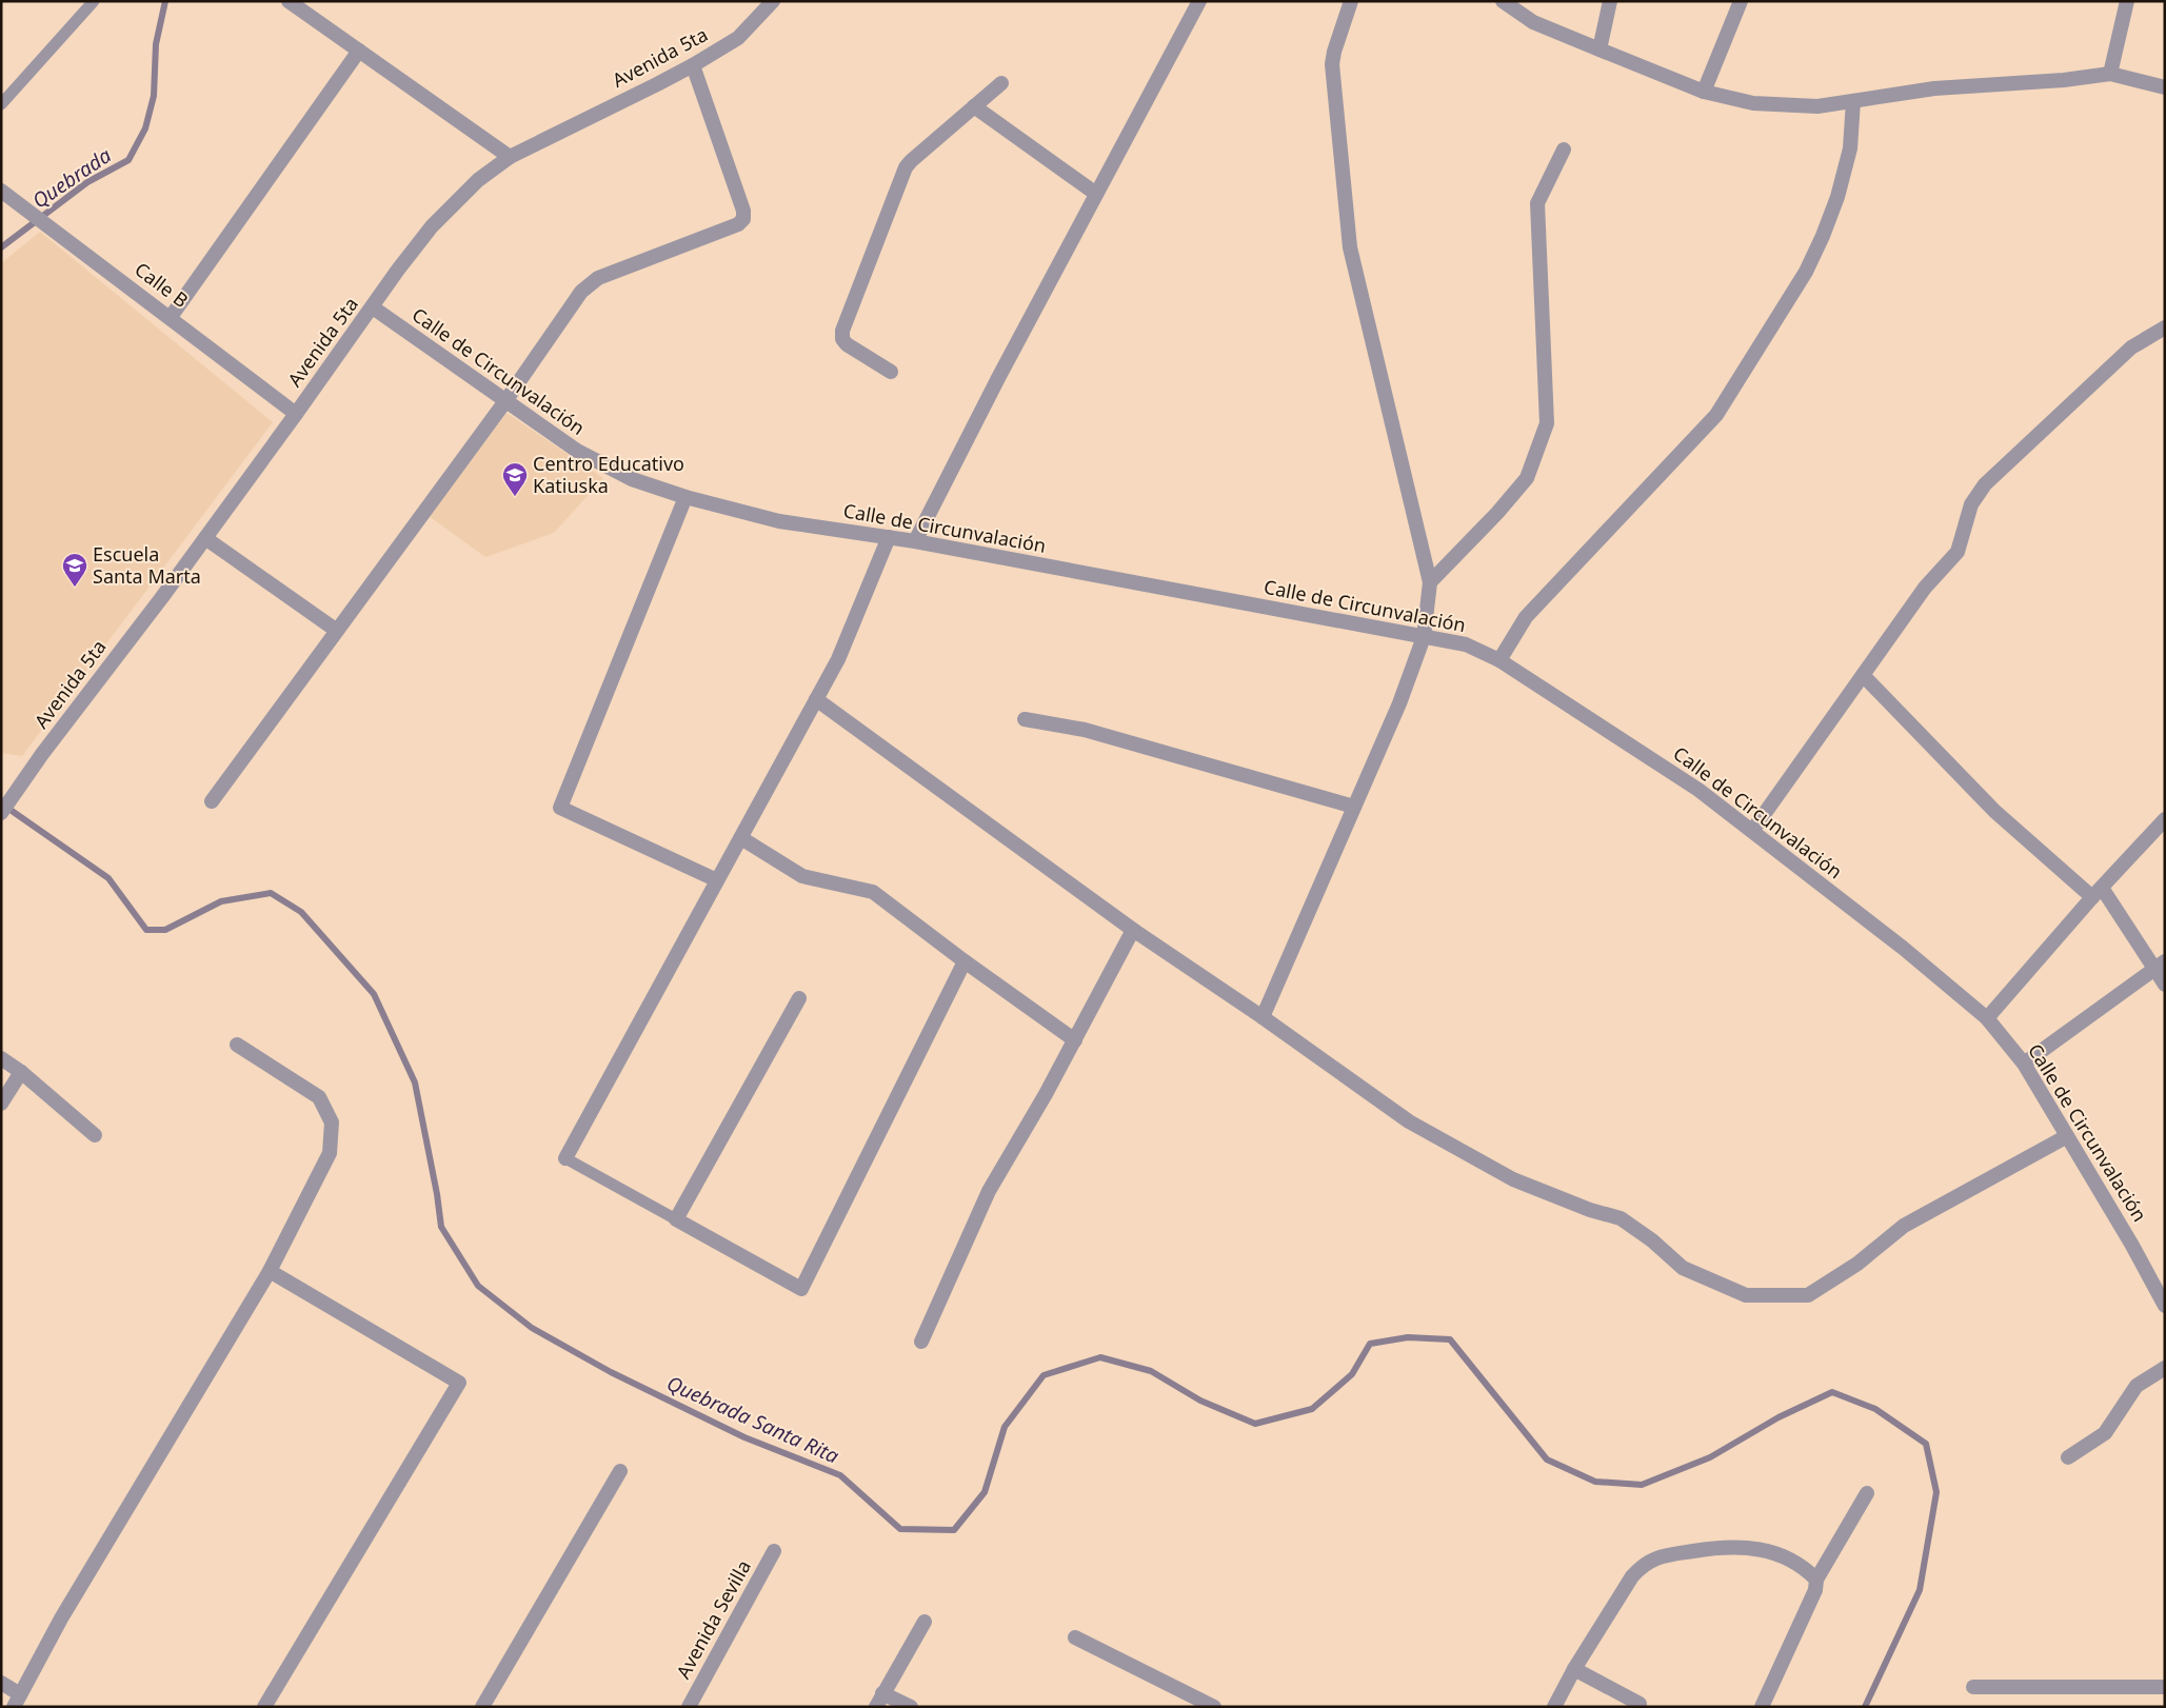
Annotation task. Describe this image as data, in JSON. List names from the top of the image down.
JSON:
{
  "streets": {
    "street": [
      "Avenida 5ta",
      "Calle B",
      "Calle de Circunvalación",
      "Avenida Sevilla"
    ]
  },
  "crossings": [
    ["Avenida 5ta", "Calle B"],
    ["Avenida 5ta", "Calle de Circunvalación"]
  ],
  "water": ["Quebrada", "Quebrada Santa Rita"],
  "places": {
    "school or university": ["Centro Educativo Katiuska", "Escuela Santa Marta"]
  }
}
